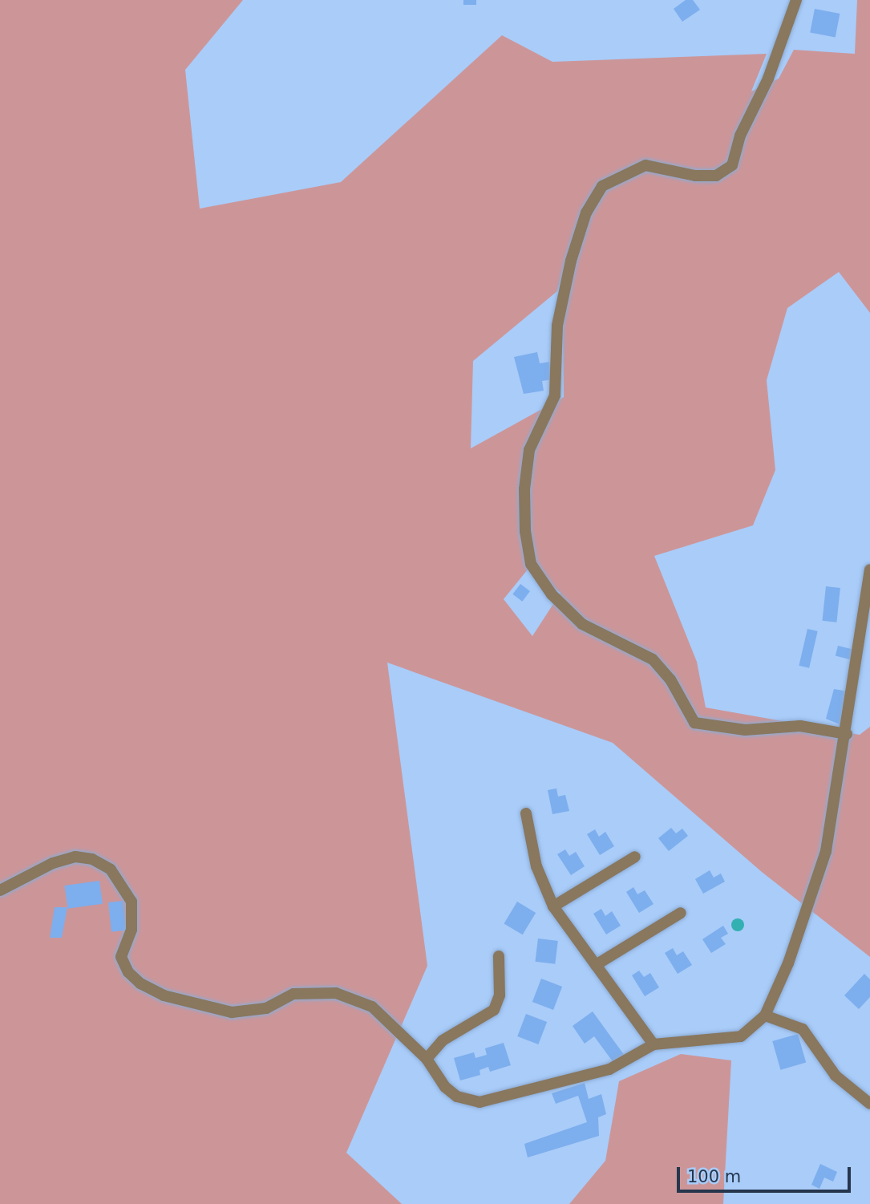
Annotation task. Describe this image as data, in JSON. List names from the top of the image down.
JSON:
{
  "scale_bar": "100 m"
}
